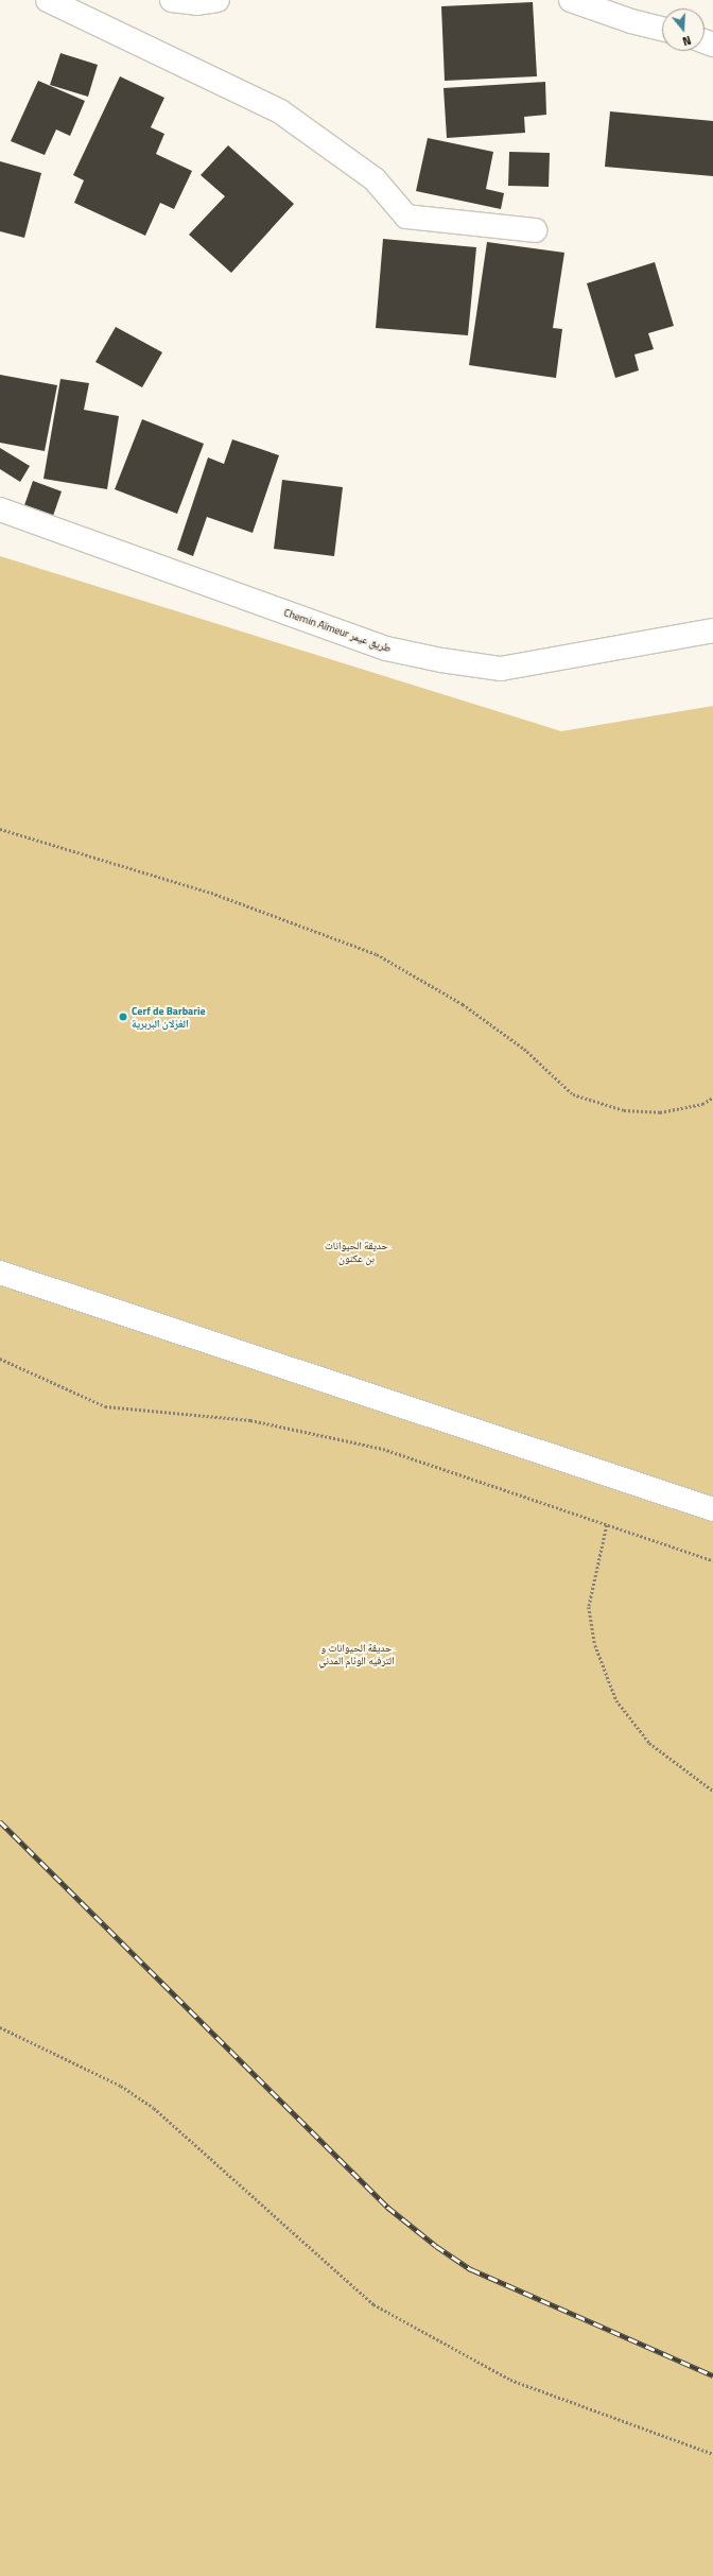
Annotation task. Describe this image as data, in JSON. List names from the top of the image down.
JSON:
{
  "streets": {
    "street": ["Chemin Aïmeur طريق عيمر"]
  },
  "parks": ["حديقة الحيوانات بن عكنون", "حديقة الحيوانات و الترفيه الوئام المدني"],
  "places": ["Cerf de Barbarie الغزلان البربرية"],
  "north": "bottom"
}
